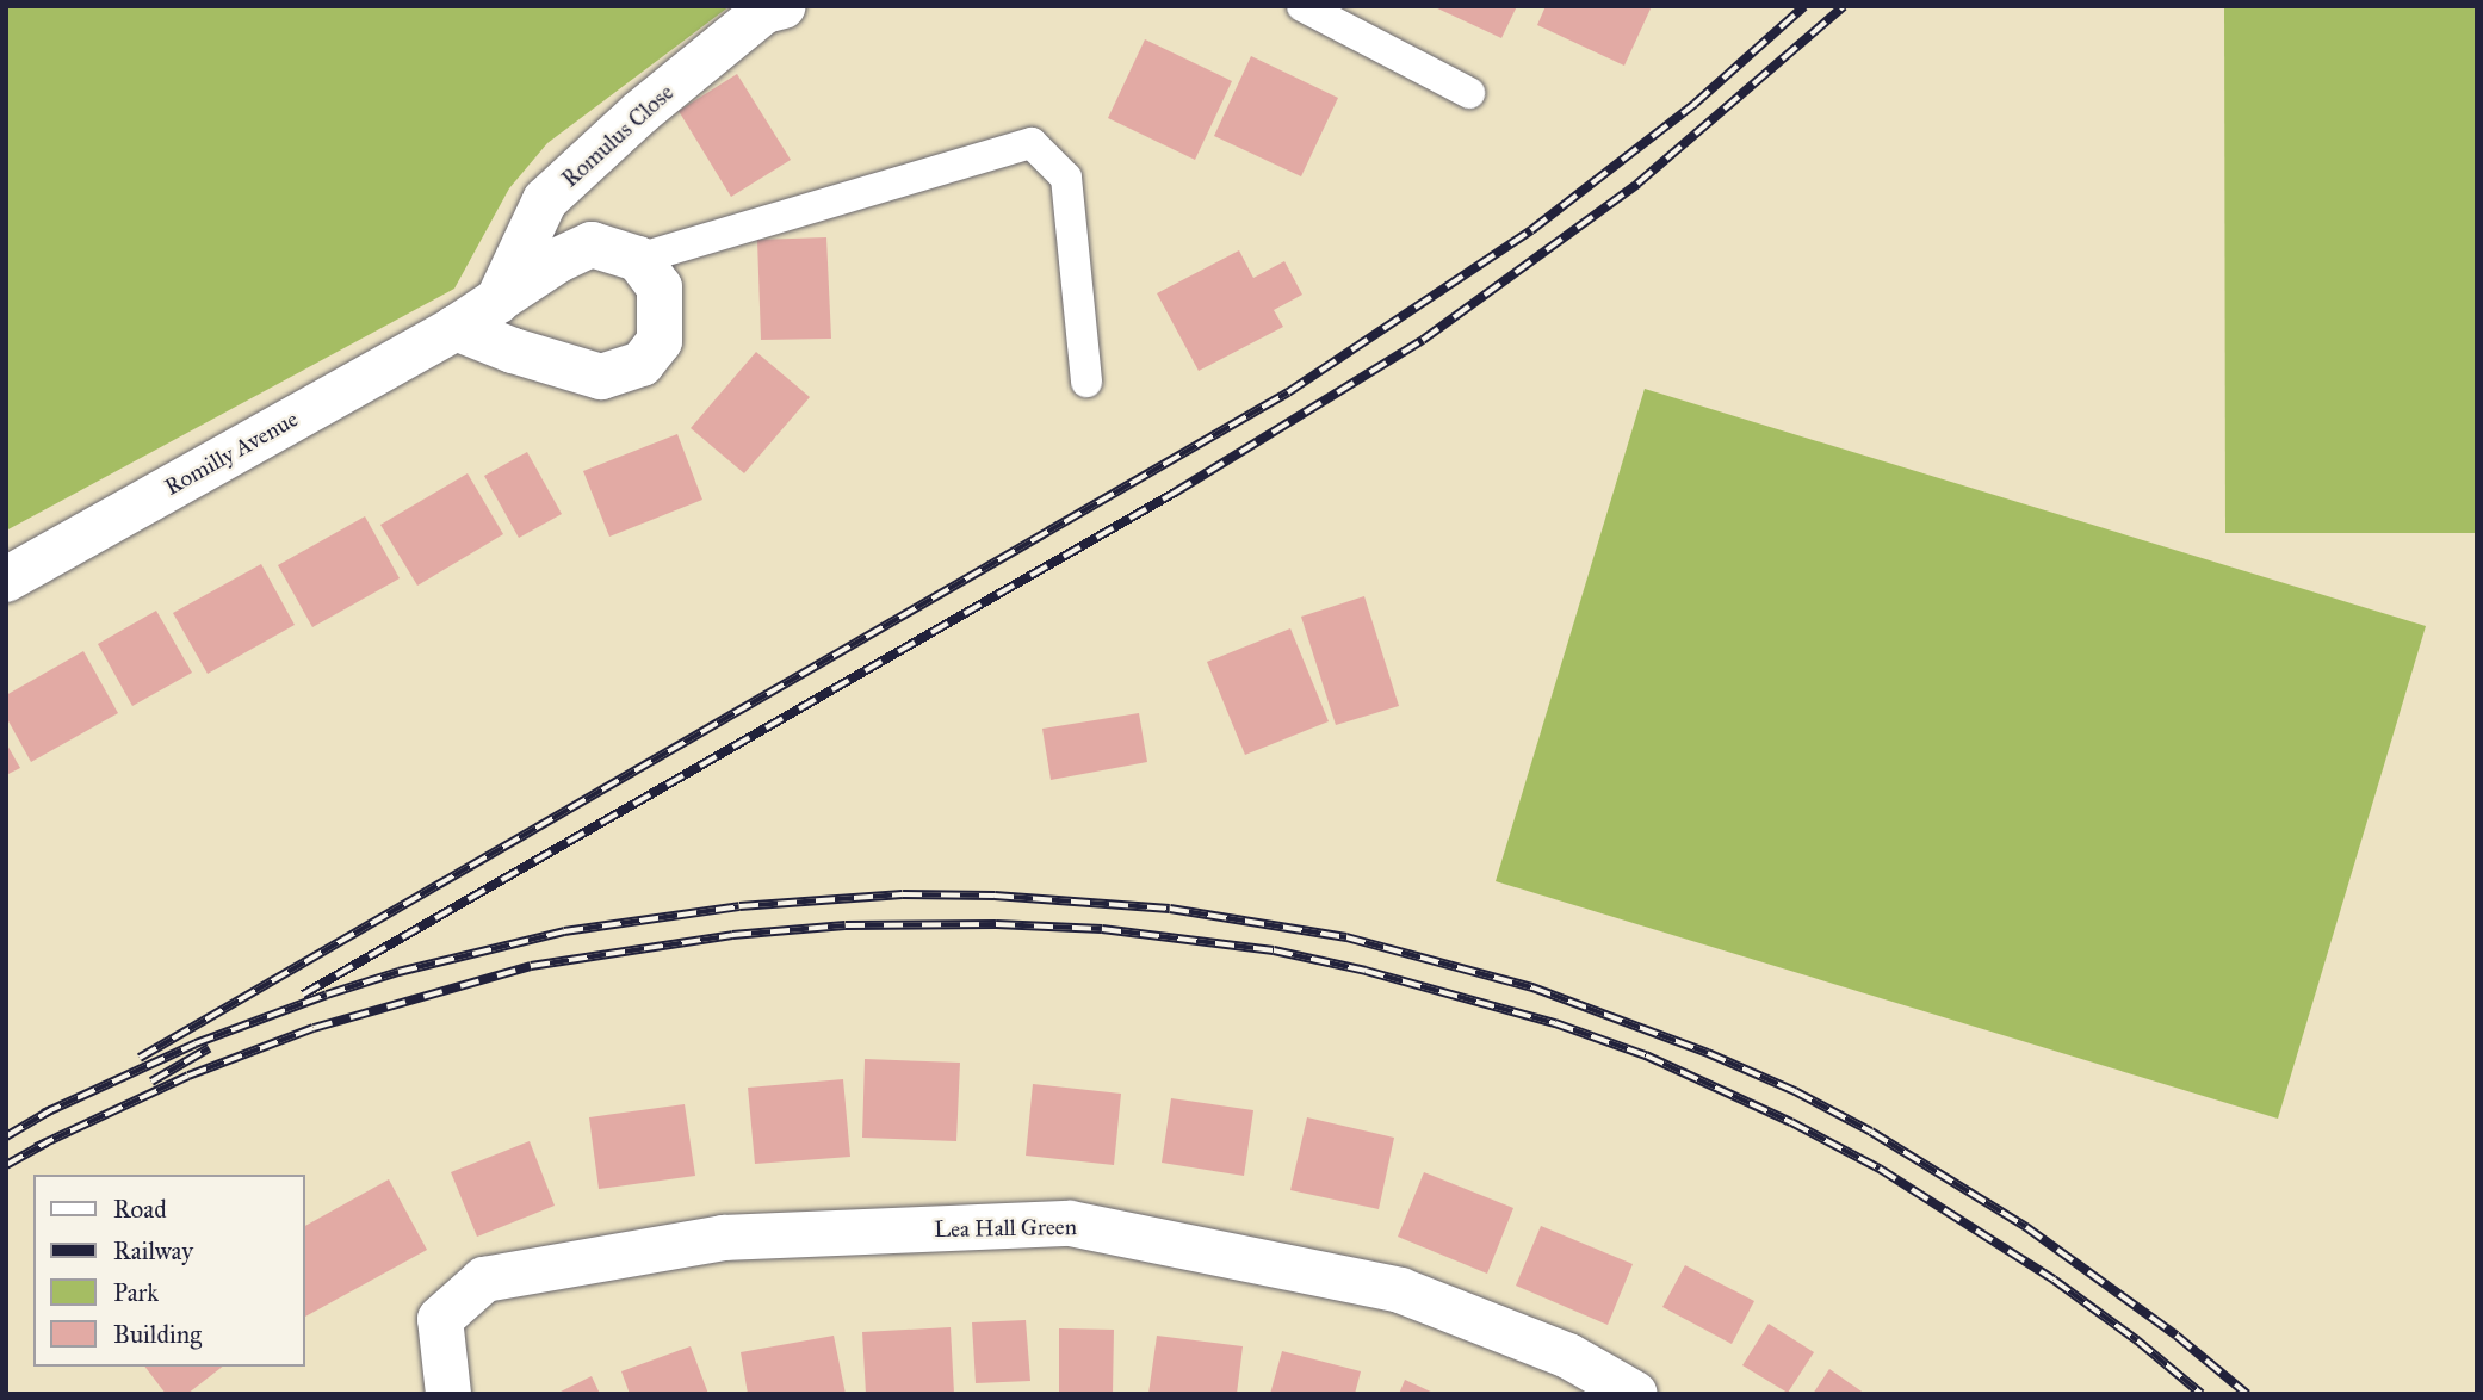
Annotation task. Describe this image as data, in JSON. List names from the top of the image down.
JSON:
{
  "streets": {
    "street": ["Romulus Close", "Romilly Avenue", "Lea Hall Green"]
  },
  "crossings": [
    ["Romulus Close", "Romilly Avenue"]
  ],
  "legend": [
    "Road",
    "Railway",
    "Park",
    "Building"
  ]
}
